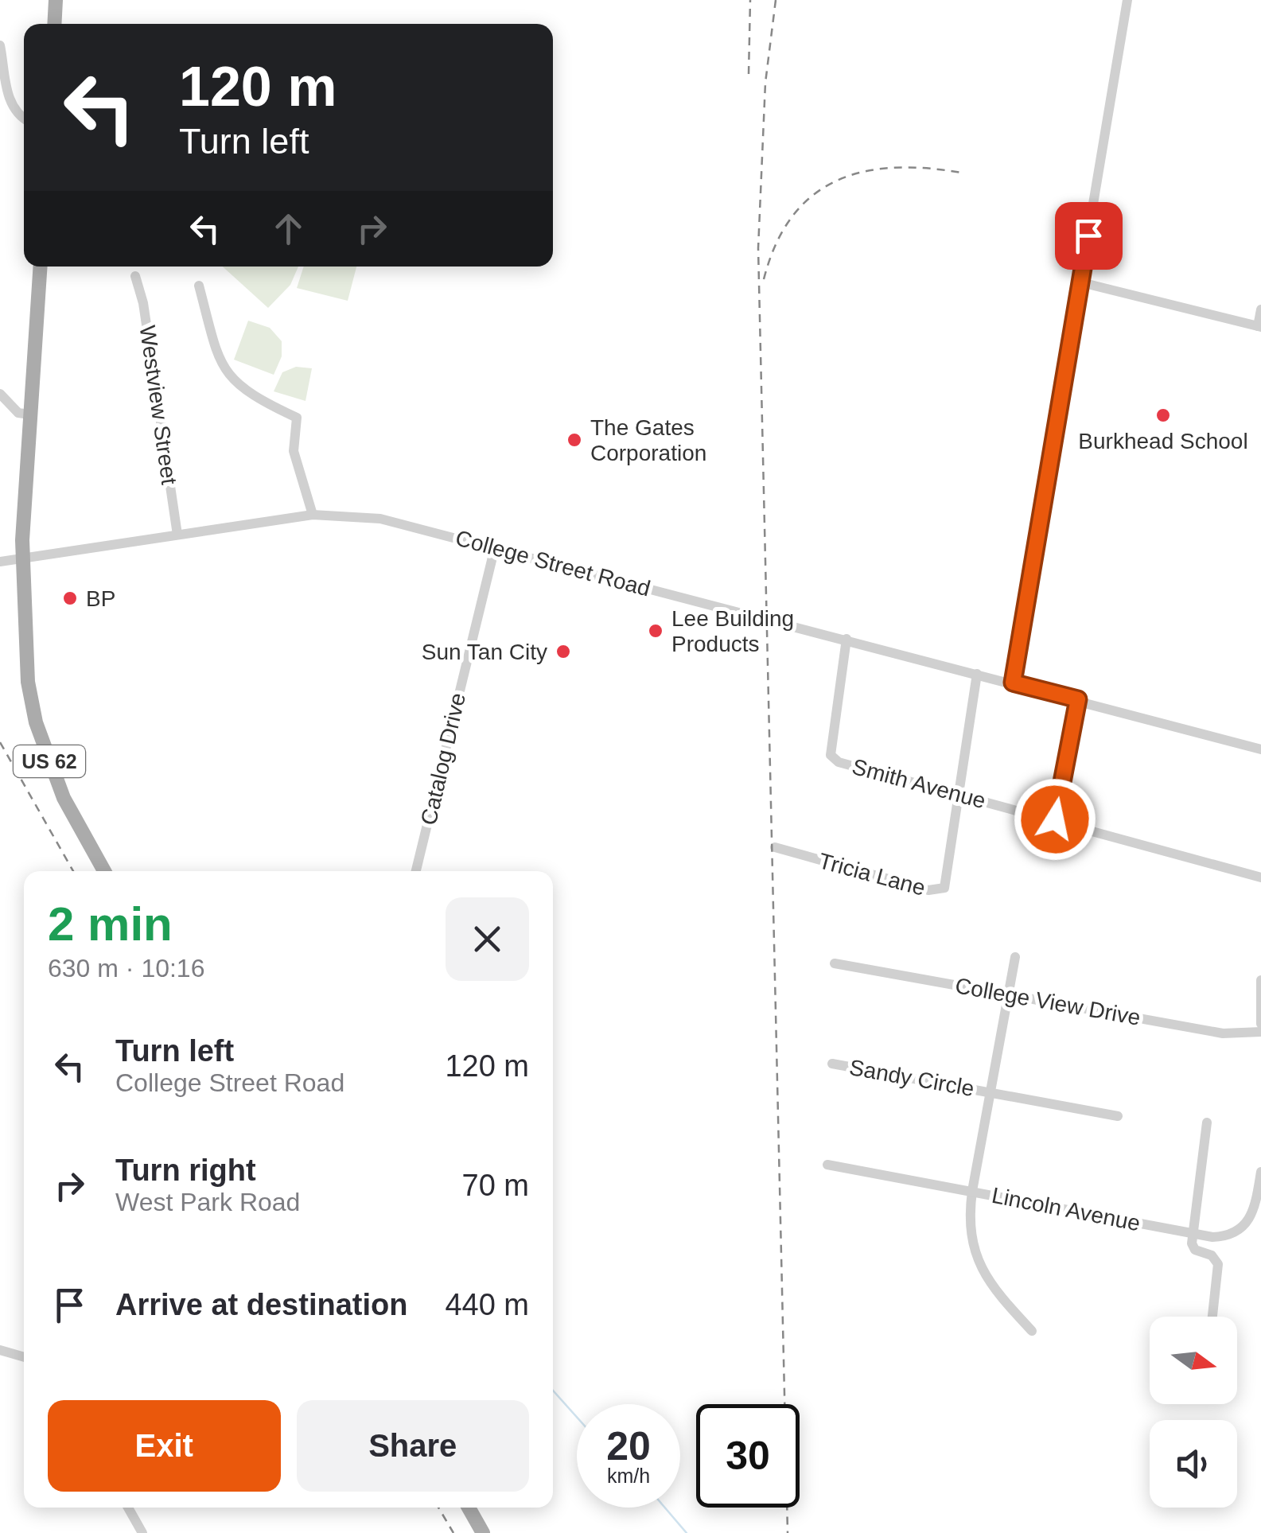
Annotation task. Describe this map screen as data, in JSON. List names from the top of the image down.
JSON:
{
  "streets": {
    "main road": ["US 62"],
    "street": [
      "Westview Street",
      "College Street Road",
      "Catalog Drive",
      "Smith Avenue",
      "Tricia Lane",
      "College View Drive",
      "Sandy Circle",
      "Lincoln Avenue"
    ]
  },
  "crossings": [
    ["Westview Street", "College Street Road"],
    ["College Street Road", "Catalog Drive"],
    ["College Street Road", "US 62"],
    ["College Street Road", "Smith Avenue"],
    ["College Street Road", "Tricia Lane"],
    ["Smith Avenue", "Tricia Lane"]
  ],
  "places": [
    "Burkhead School",
    "The Gates Corporation",
    "BP",
    "Lee Building Products",
    "Sun Tan City"
  ],
  "north": "right",
  "page": {
    "turn": ["120 m", "Turn left"],
    "heading": ["2 min", "630 m · 10:16"],
    "list": [
      {
        "name": "Turn left",
        "note": "College Street Road",
        "value": "120 m"
      },
      {
        "name": "Turn right",
        "note": "West Park Road",
        "value": "70 m"
      },
      {
        "name": "Arrive at destination",
        "value": "440 m"
      }
    ],
    "buttons": ["Exit", "Share"],
    "speed": "20 km/h",
    "limit": "30"
  }
}
